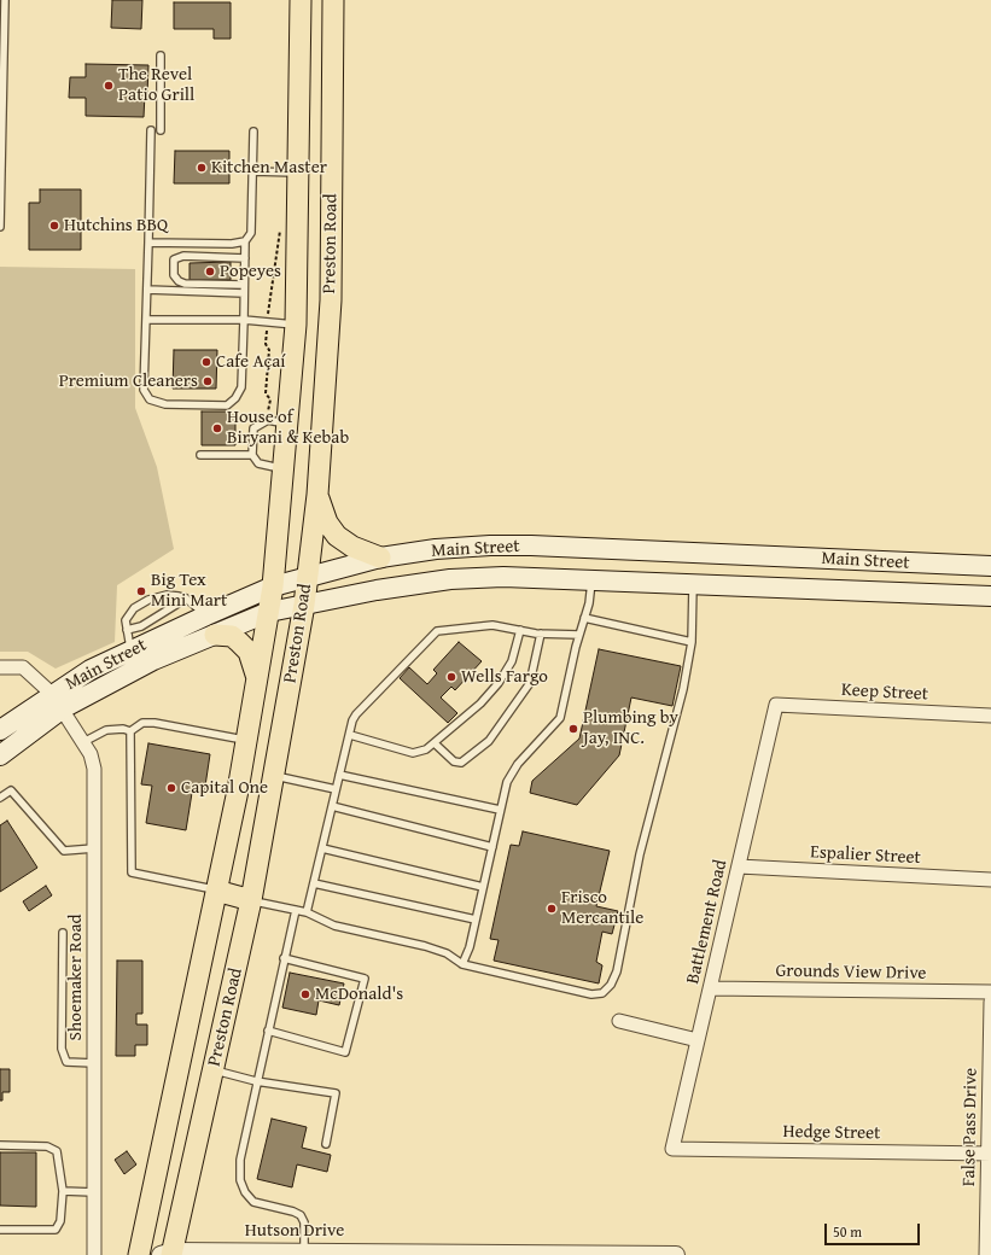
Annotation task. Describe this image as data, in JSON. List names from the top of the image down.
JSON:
{
  "streets": {
    "main road": ["Preston Road", "Main Street"],
    "street": [
      "Keep Street",
      "Espalier Street",
      "Battlement Road",
      "Grounds View Drive",
      "Shoemaker Road",
      "False Pass Drive",
      "Hedge Street",
      "Hutson Drive"
    ]
  },
  "crossings": [
    ["Preston Road", "Main Street"],
    ["Preston Road", "Hutson Drive"],
    ["Main Street", "Shoemaker Road"],
    ["Keep Street", "Battlement Road"],
    ["Espalier Street", "Battlement Road"],
    ["Battlement Road", "Grounds View Drive"],
    ["Battlement Road", "Hedge Street"],
    ["False Pass Drive", "Hedge Street"]
  ],
  "places": [
    "The Revel Patio Grill",
    "Kitchen Master",
    "Hutchins BBQ",
    "Popeyes",
    "Cafe Açaí",
    "Premium Cleaners",
    "House of Biryani & Kebab",
    "Big Tex Mini Mart",
    "Wells Fargo",
    "Plumbing by Jay, INC.",
    "Capital One",
    "Frisco Mercantile",
    "McDonald's"
  ],
  "scale_bar": "50 m"
}
